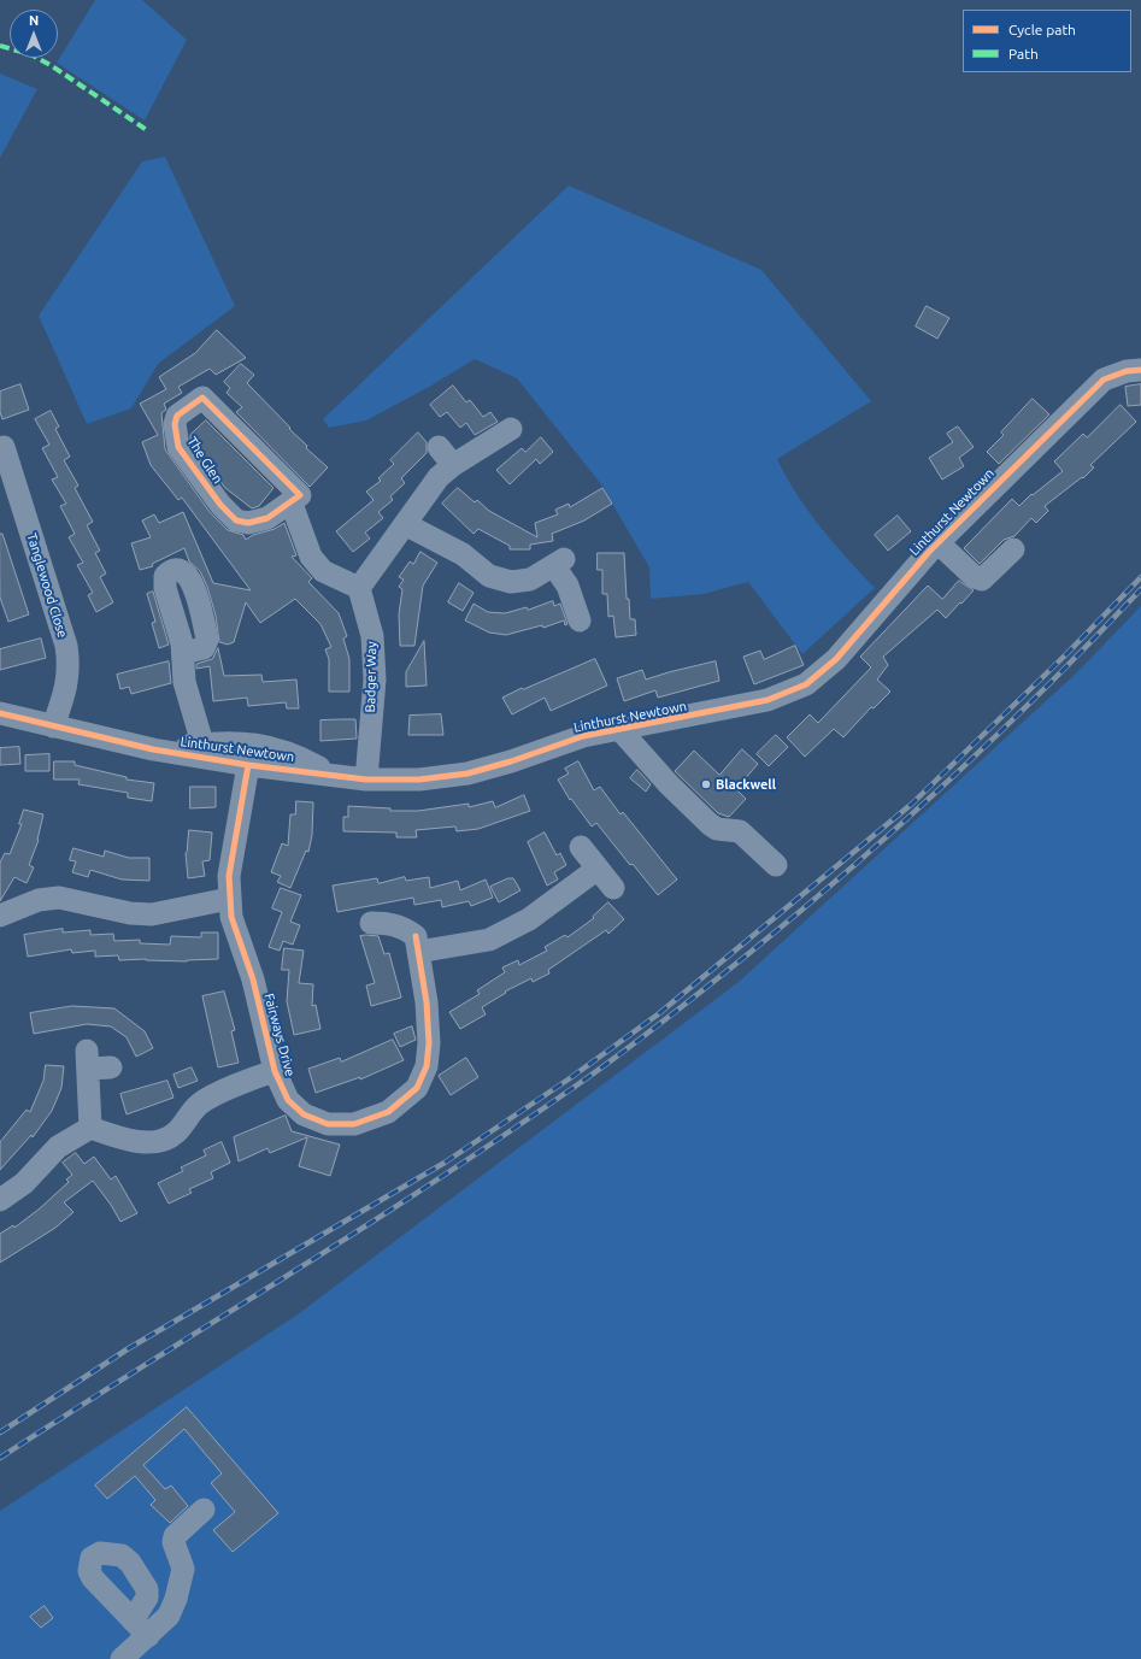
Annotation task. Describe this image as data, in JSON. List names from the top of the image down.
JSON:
{
  "streets": {
    "street": [
      "The Glen",
      "Linthurst Newtown",
      "Tanglewood Close",
      "Badger Way",
      "Fairways Drive"
    ]
  },
  "crossings": [
    ["The Glen", "Badger Way"],
    ["Linthurst Newtown", "Tanglewood Close"],
    ["Linthurst Newtown", "Badger Way"],
    ["Linthurst Newtown", "Fairways Drive"]
  ],
  "places": ["Blackwell"],
  "legend": ["Cycle path", "Path"],
  "north": "top"
}
